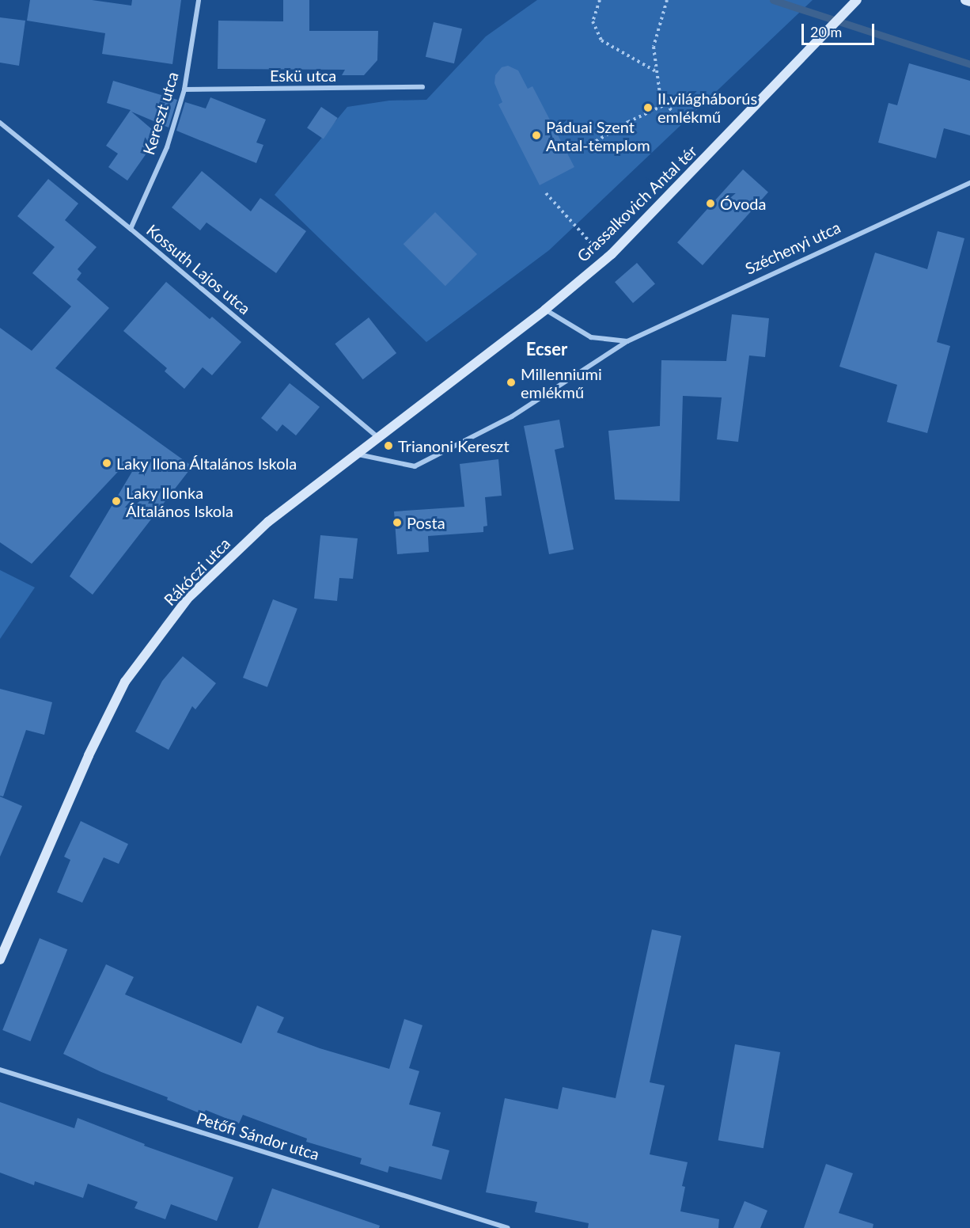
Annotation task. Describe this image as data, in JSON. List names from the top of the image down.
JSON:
{
  "streets": {
    "main road": ["Grassalkovich Antal tér", "Rákóczi utca"],
    "street": [
      "Eskü utca",
      "Kereszt utca",
      "Széchenyi utca",
      "Kossuth Lajos utca",
      "Petőfi Sándor utca"
    ]
  },
  "crossings": [
    ["Eskü utca", "Kereszt utca"],
    ["Kereszt utca", "Kossuth Lajos utca"],
    ["Grassalkovich Antal tér", "Rákóczi utca"],
    ["Széchenyi utca", "Rákóczi utca"],
    ["Kossuth Lajos utca", "Rákóczi utca"]
  ],
  "districts": ["Ecser"],
  "places": [
    "II.világháborús emlékmű",
    "Páduai Szent Antal-templom",
    "Óvoda",
    "Millenniumi emlékmű",
    "Trianoni Kereszt",
    "Laky Ilona Általános Iskola",
    "Laky Ilonka Általános Iskola",
    "Posta"
  ],
  "scale_bar": "20 m"
}
